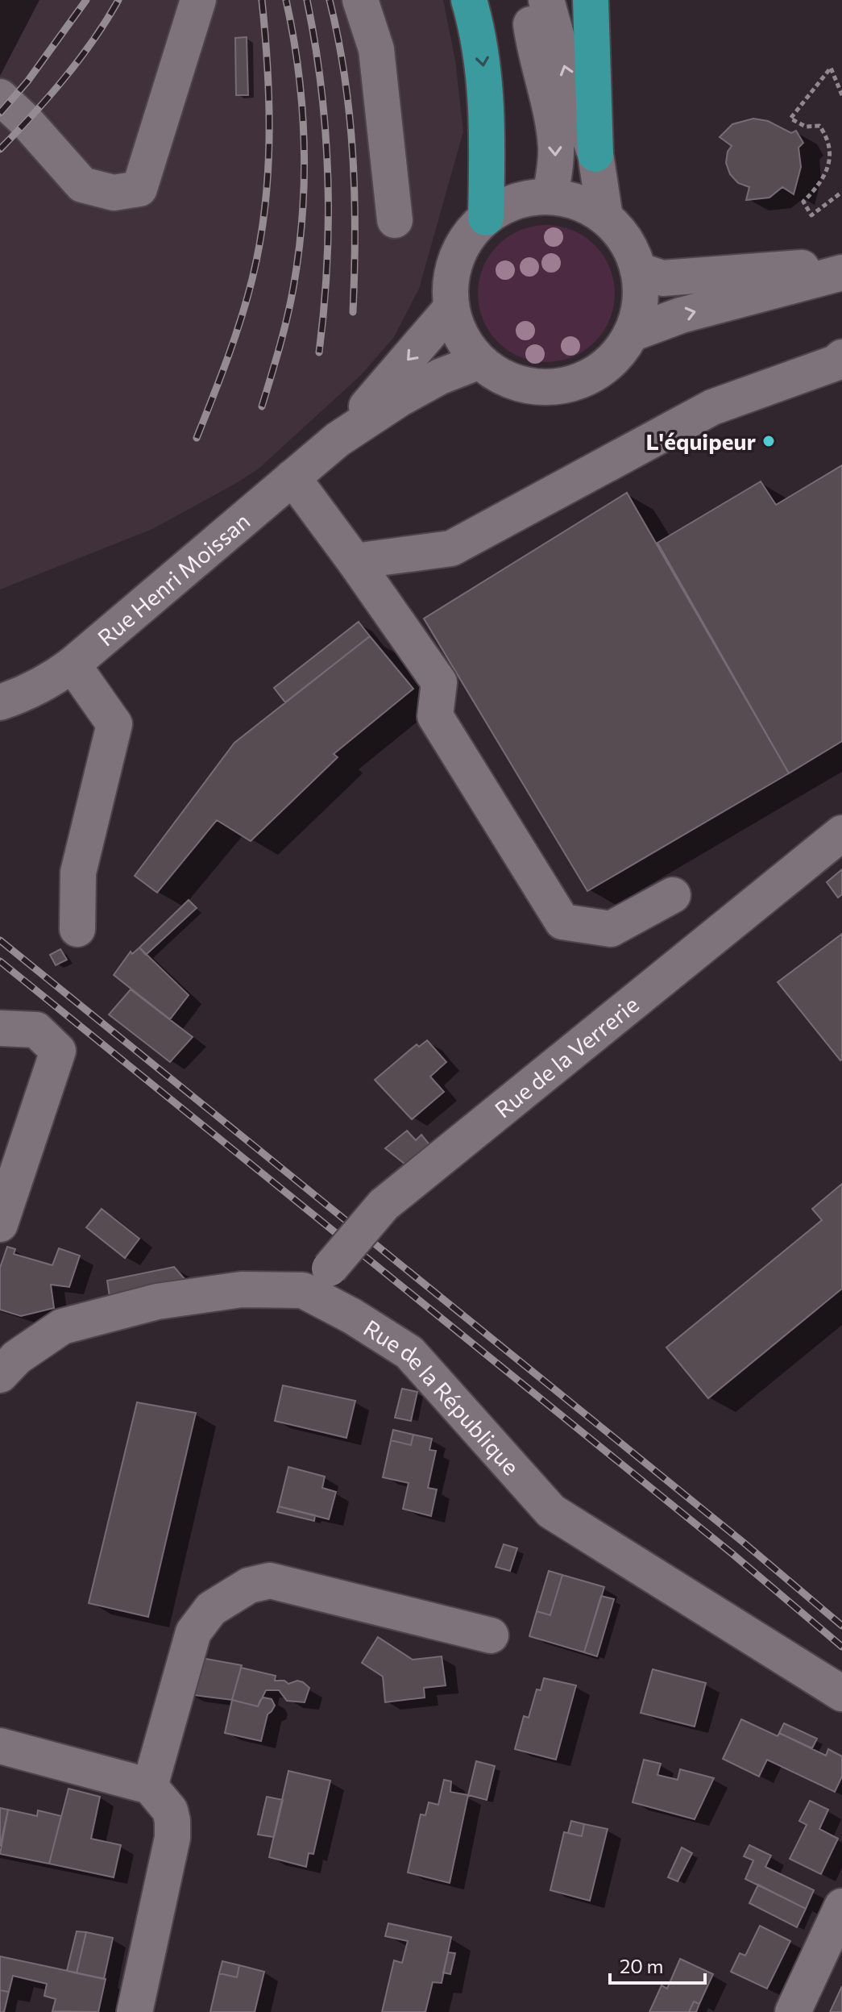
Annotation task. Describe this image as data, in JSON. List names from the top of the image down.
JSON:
{
  "streets": {
    "street": ["Rue Henri Moissan", "Rue de la Verrerie", "Rue de la République"]
  },
  "crossings": [
    ["Rue de la Verrerie", "Rue de la République"]
  ],
  "places": ["L'équipeur"],
  "scale_bar": "20 m"
}
